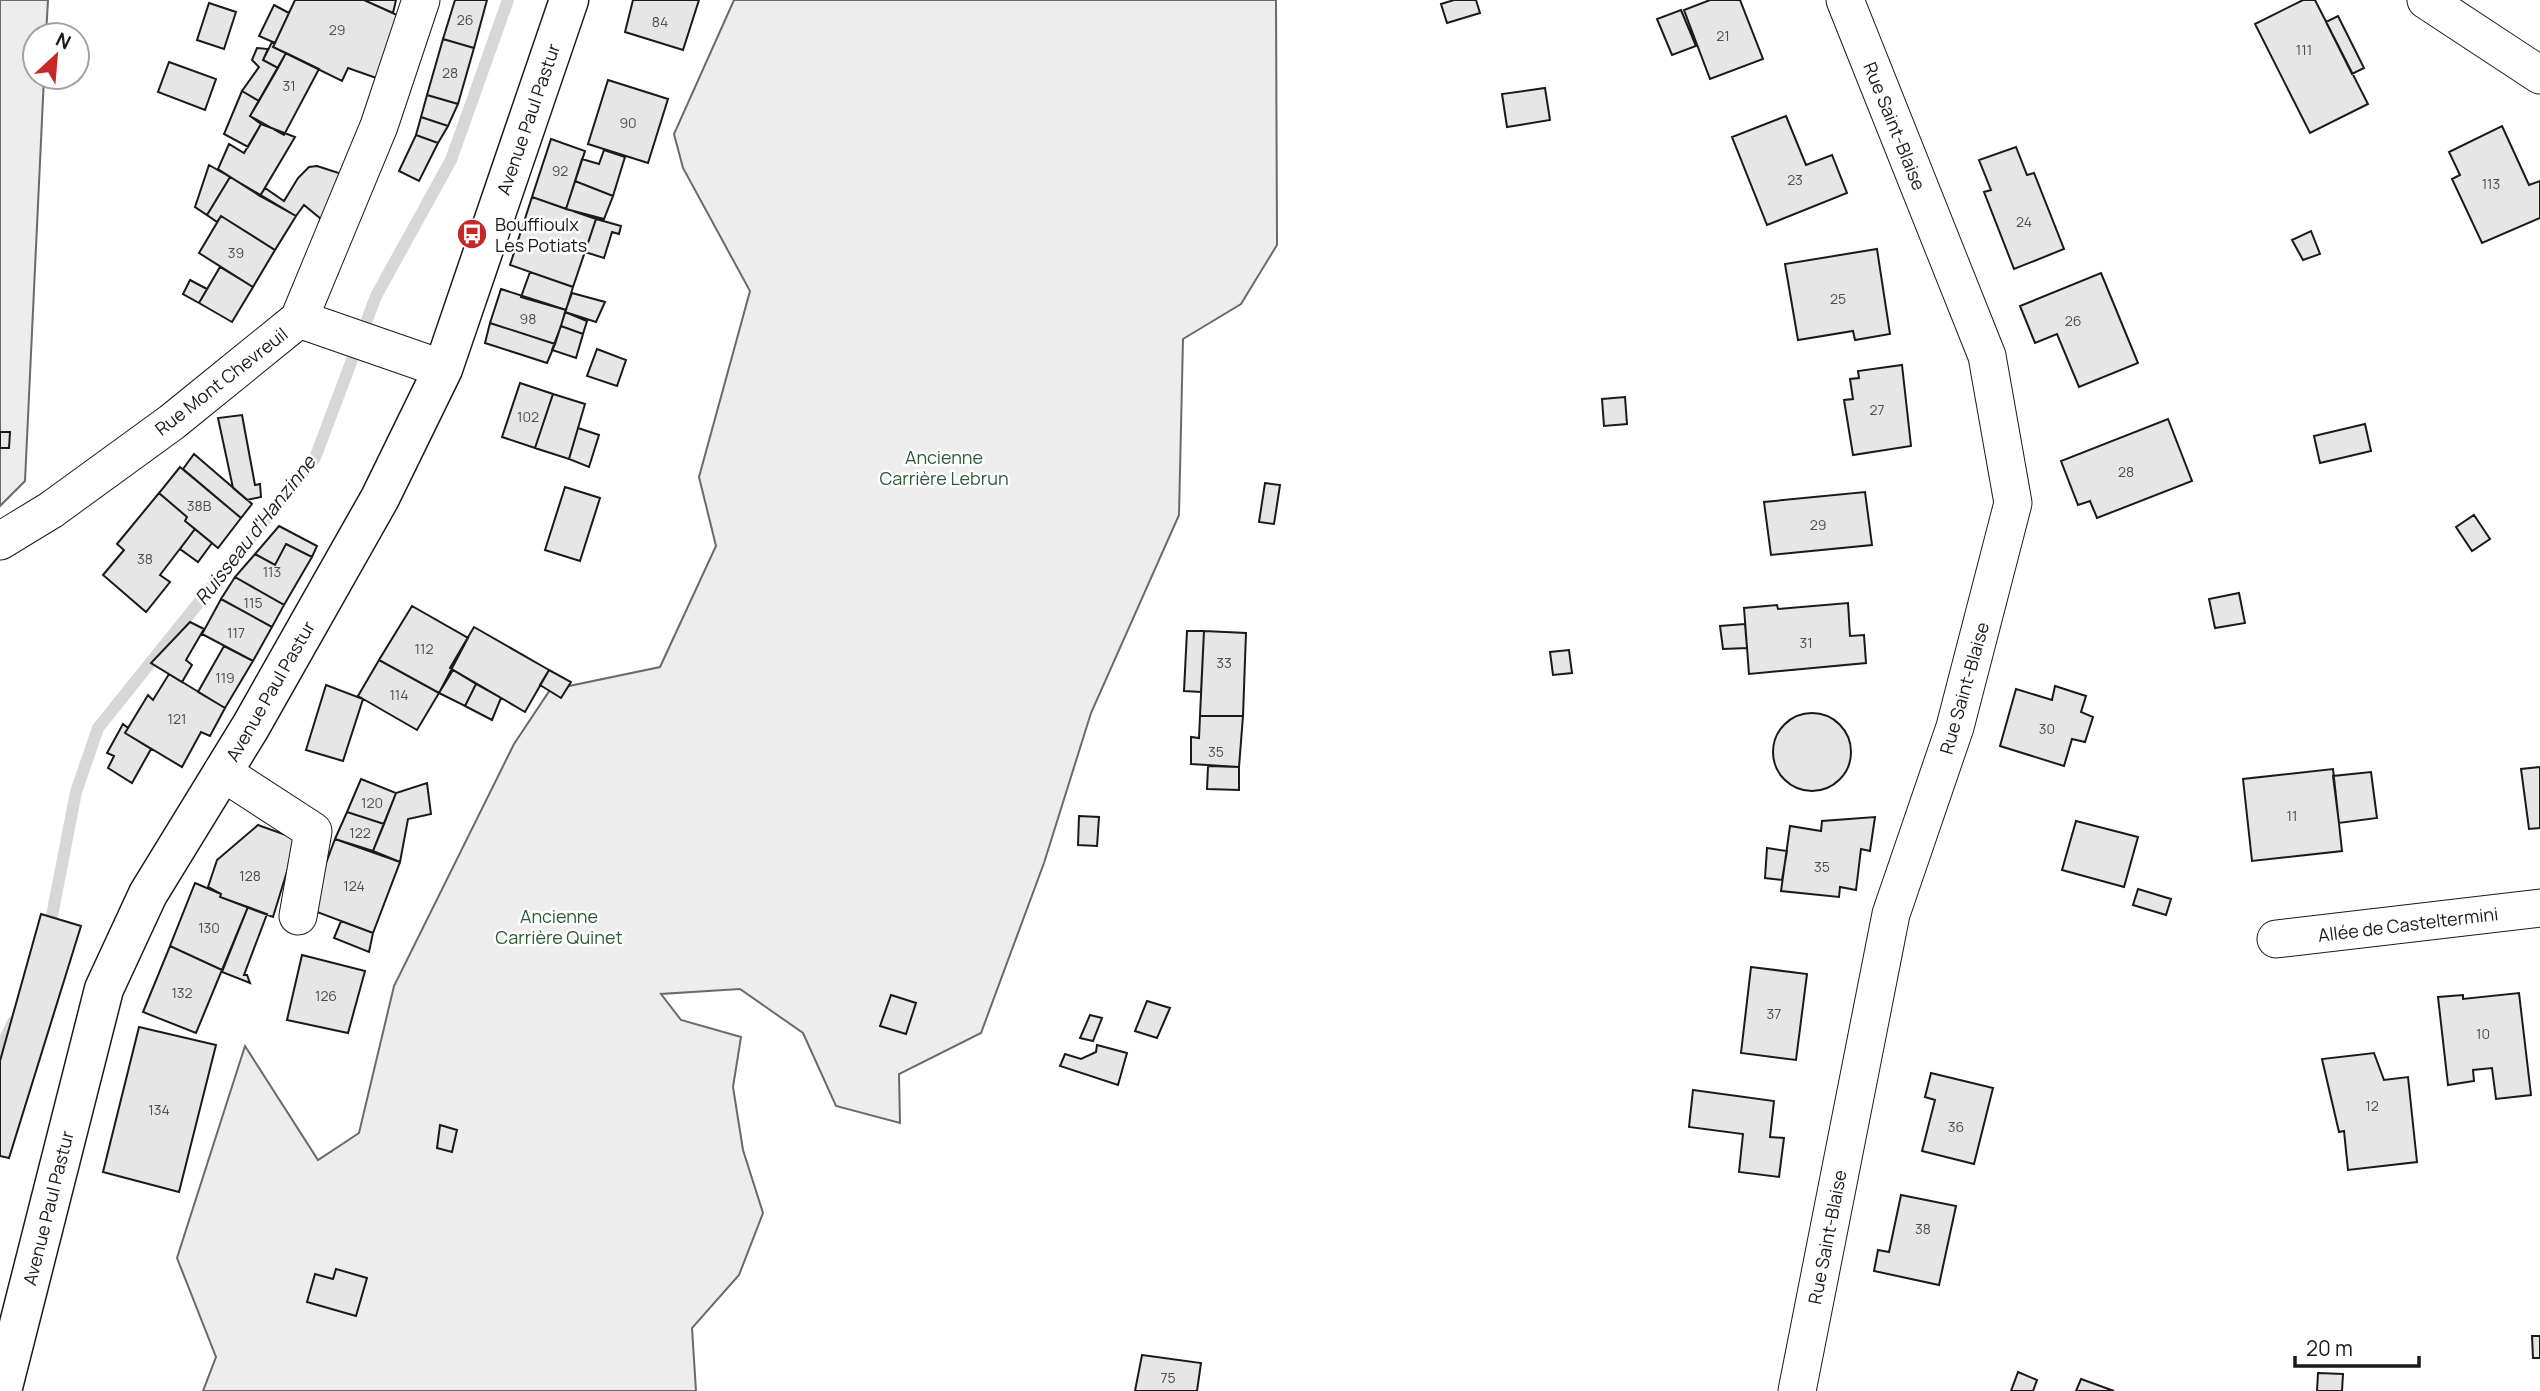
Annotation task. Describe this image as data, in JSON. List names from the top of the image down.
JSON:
{
  "streets": {
    "main road": ["Avenue Paul Pastur"],
    "street": ["Rue Saint-Blaise", "Rue Mont Chevreuil", "Allée de Casteltermini"]
  },
  "water": ["Ruisseau d'Hanzinne"],
  "parks": ["Ancienne Carrière Lebrun", "Ancienne Carrière Quinet"],
  "places": {
    "bus stop": ["Bouffioulx Les Potiats"]
  },
  "house_numbers": [
    "26",
    "84",
    "29",
    "21",
    "111",
    "28",
    "31",
    "90",
    "92",
    "23",
    "113",
    "24",
    "39",
    "25",
    "98",
    "26",
    "27",
    "102",
    "28",
    "38B",
    "29",
    "38",
    "113",
    "115",
    "117",
    "31",
    "112",
    "33",
    "119",
    "114",
    "121",
    "30",
    "35",
    "120",
    "11",
    "122",
    "35",
    "128",
    "124",
    "130",
    "132",
    "126",
    "37",
    "10",
    "12",
    "134",
    "36",
    "38",
    "75"
  ],
  "scale_bar": "20 m",
  "north": "top right"
}
